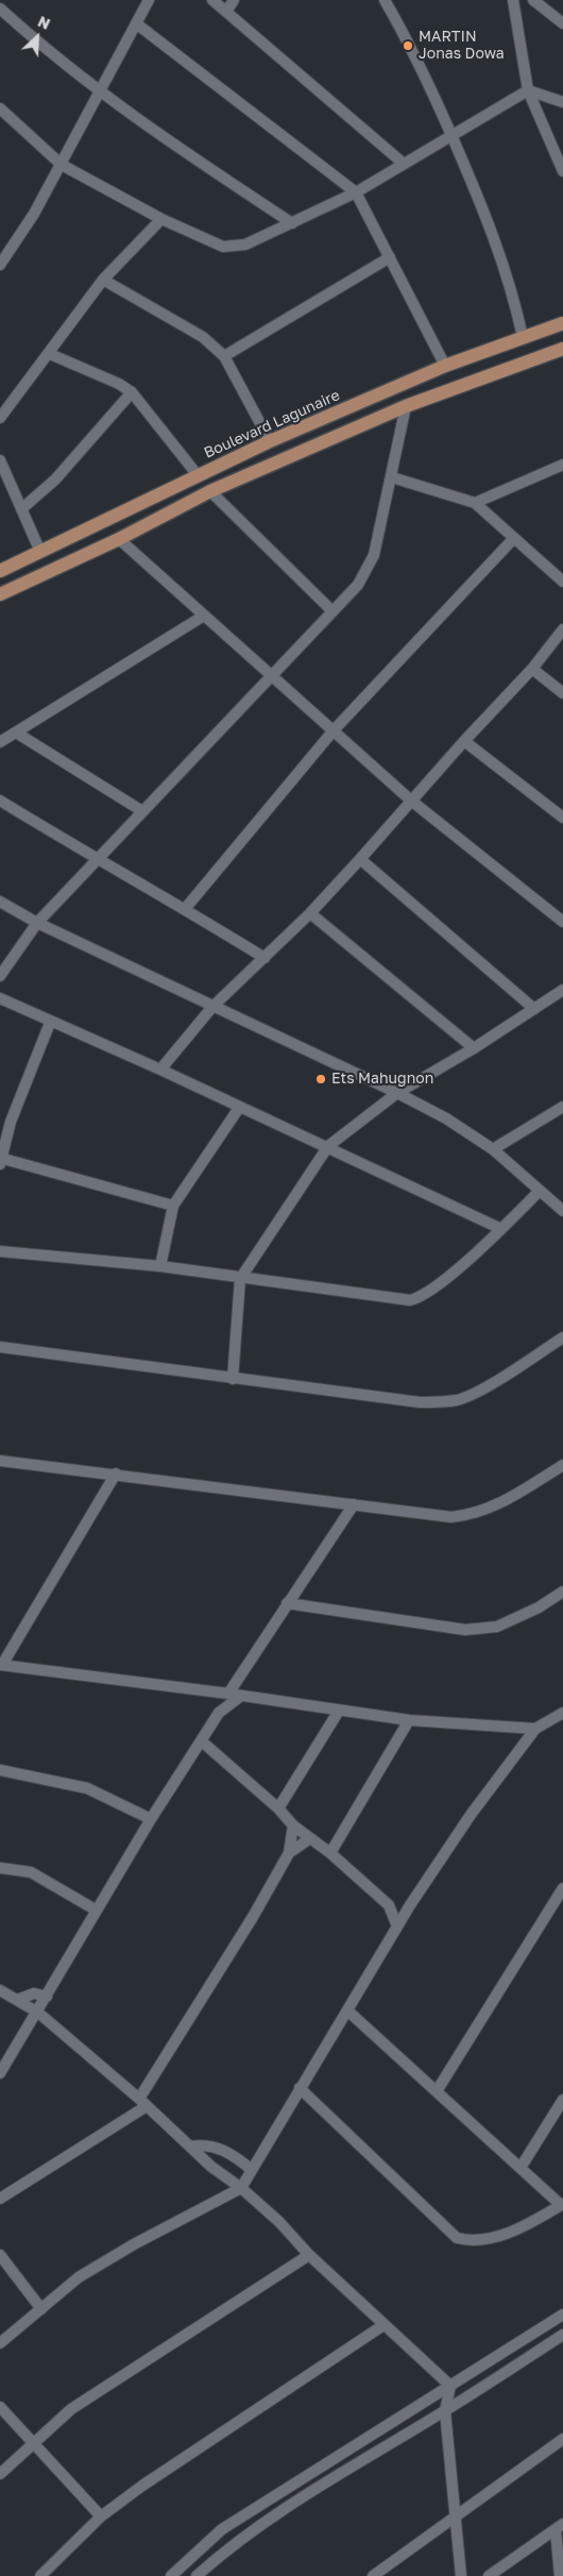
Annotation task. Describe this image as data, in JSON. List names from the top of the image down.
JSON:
{
  "streets": {
    "main road": ["Boulevard Lagunaire"]
  },
  "places": ["MARTIN Jonas Dowa", "Ets Mahugnon"],
  "north": "top right"
}
